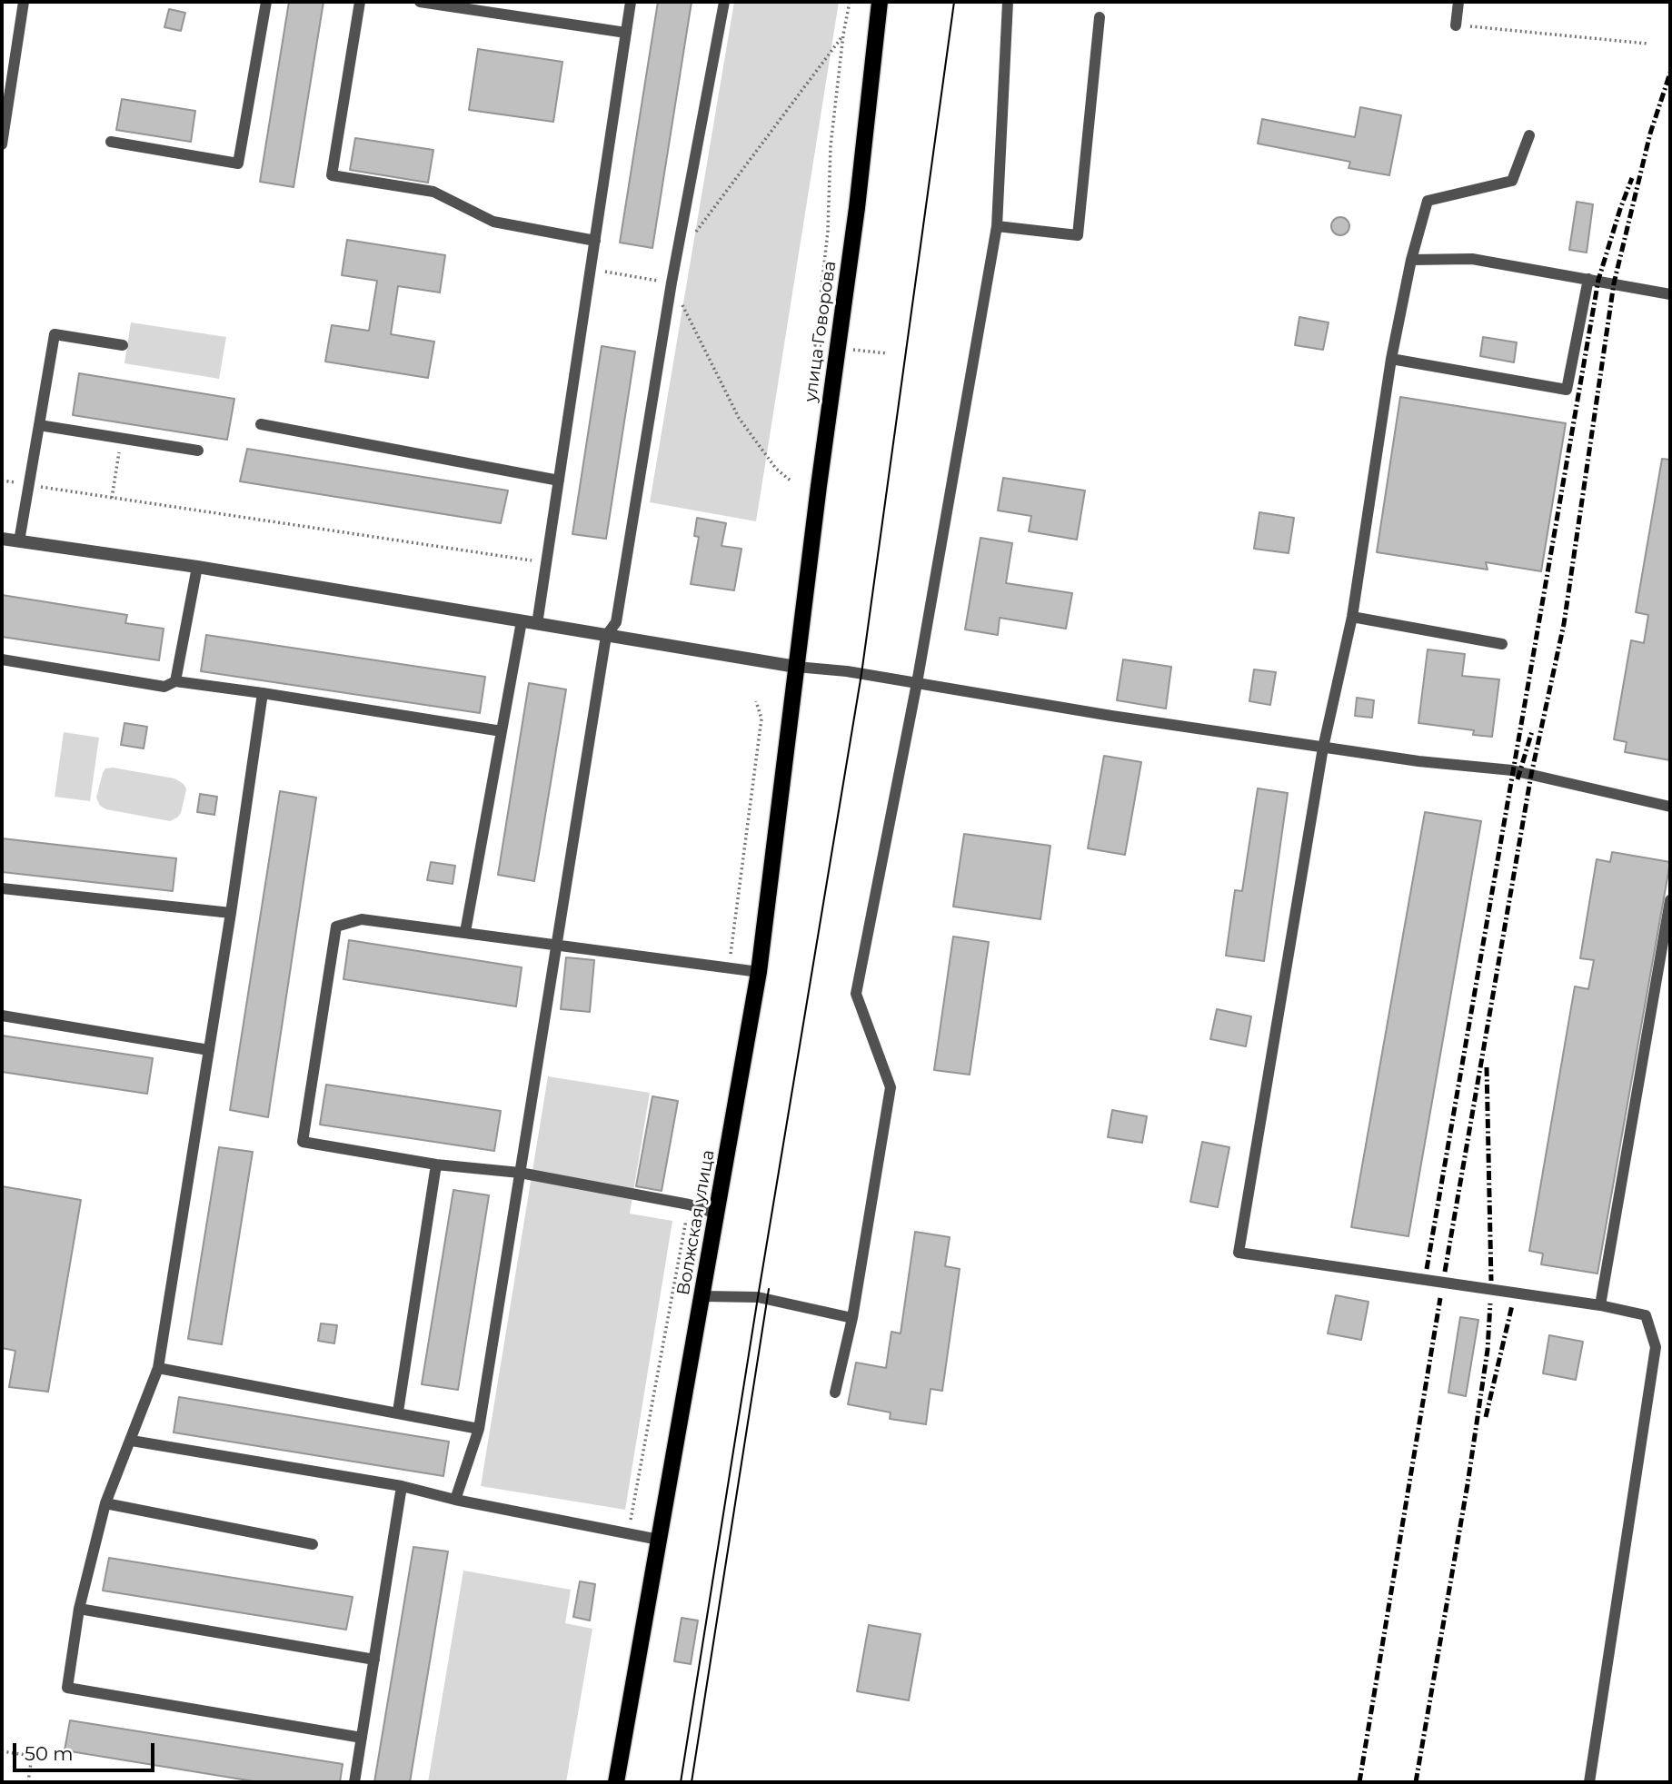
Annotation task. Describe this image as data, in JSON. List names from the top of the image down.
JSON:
{
  "streets": {
    "main road": ["улица Говорова", "Волжская улица"]
  },
  "crossings": [
    ["улица Говорова", "Волжская улица"]
  ],
  "scale_bar": "50 m"
}
